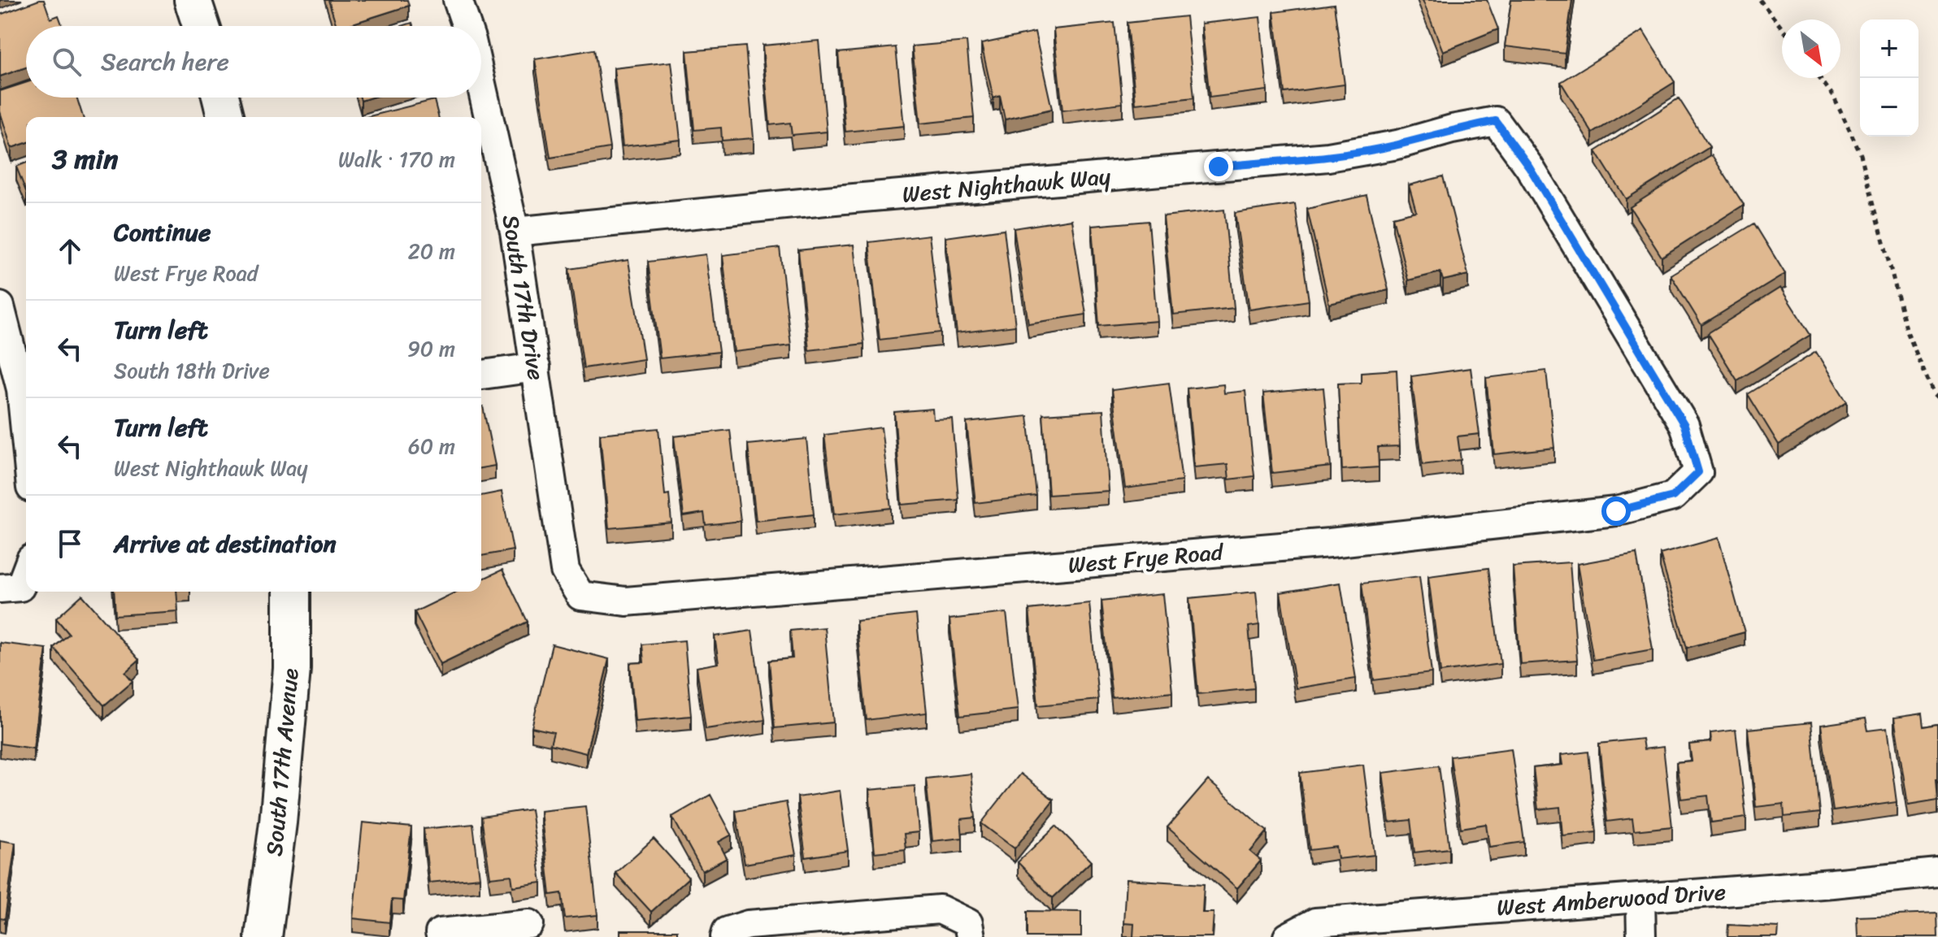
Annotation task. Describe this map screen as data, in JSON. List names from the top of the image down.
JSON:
{
  "streets": {
    "main road": ["South 17th Avenue"],
    "street": [
      "West Nighthawk Way",
      "South 17th Drive",
      "West Frye Road",
      "West Amberwood Drive"
    ]
  },
  "crossings": [
    ["West Nighthawk Way", "South 17th Drive"],
    ["West Nighthawk Way", "West Frye Road"],
    ["South 17th Drive", "West Frye Road"]
  ],
  "north": "bottom right",
  "page": {
    "map_buttons": ["+", "−"],
    "search": "Search here",
    "heading": ["3 min", "Walk · 170 m"],
    "list": [
      ["Continue", "West Frye Road", "20 m"],
      ["Turn left", "South 18th Drive", "90 m"],
      ["Turn left", "West Nighthawk Way", "60 m"],
      "Arrive at destination"
    ]
  }
}
